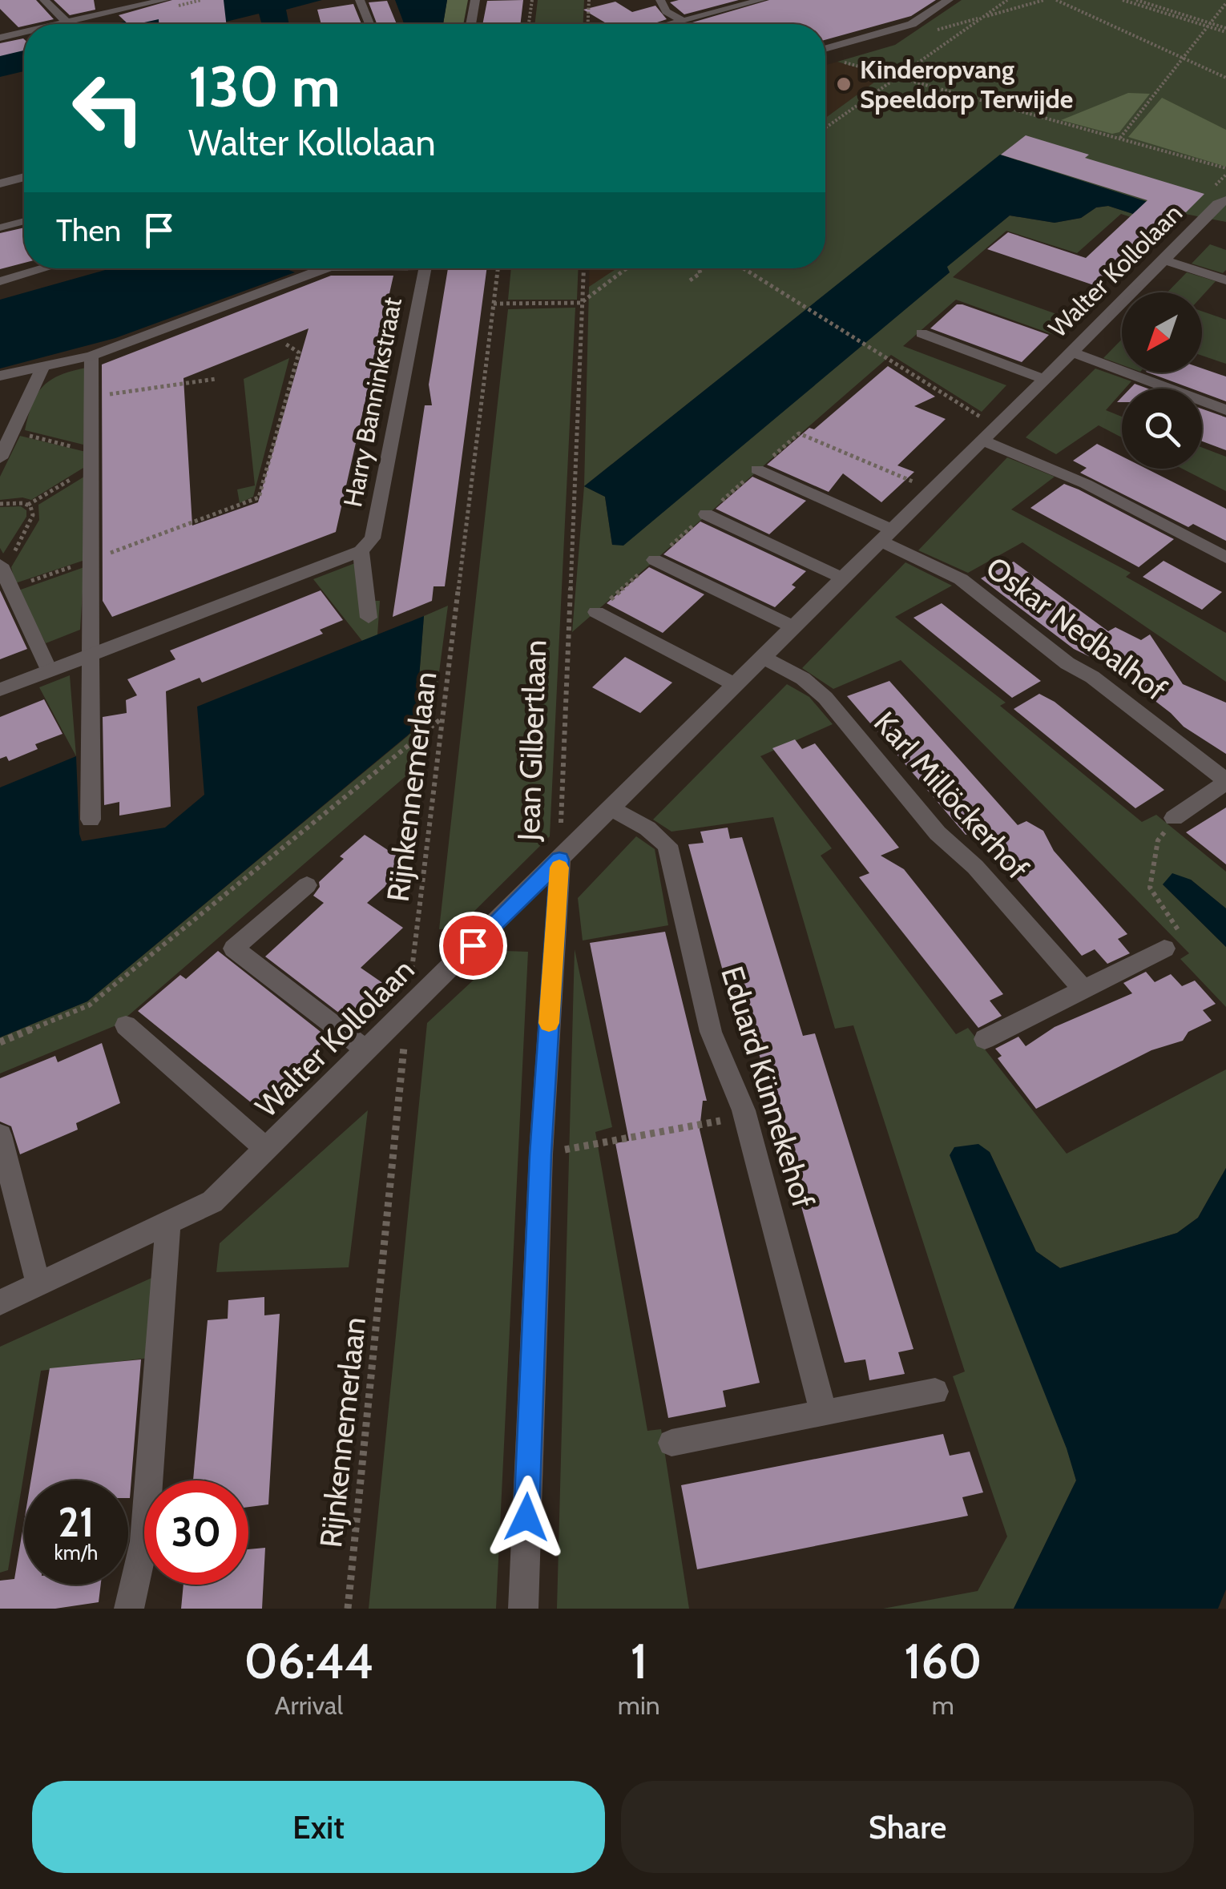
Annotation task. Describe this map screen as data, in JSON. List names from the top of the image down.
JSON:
{
  "streets": {
    "street": [
      "Walter Kollolaan",
      "Harry Banninkstraat",
      "Oskar Nedbalhof",
      "Jean Gilbertlaan",
      "Karl Millöckerhof",
      "Eduard Künnekehof"
    ],
    "path": ["Rijnkennemerlaan"]
  },
  "crossings": [
    ["Walter Kollolaan", "Oskar Nedbalhof"],
    ["Walter Kollolaan", "Jean Gilbertlaan"],
    ["Walter Kollolaan", "Rijnkennemerlaan"],
    ["Walter Kollolaan", "Karl Millöckerhof"],
    ["Walter Kollolaan", "Eduard Künnekehof"]
  ],
  "places": ["Kinderopvang Speeldorp Terwijde"],
  "north": "bottom left",
  "page": {
    "turn": ["130 m", "Walter Kollolaan"],
    "then": "Then",
    "speed": "21 km/h",
    "limit": "30",
    "eta": [
      "06:44",
      "Arrival",
      "1",
      "min",
      "160",
      "m"
    ],
    "buttons": ["Exit", "Share"]
  }
}
